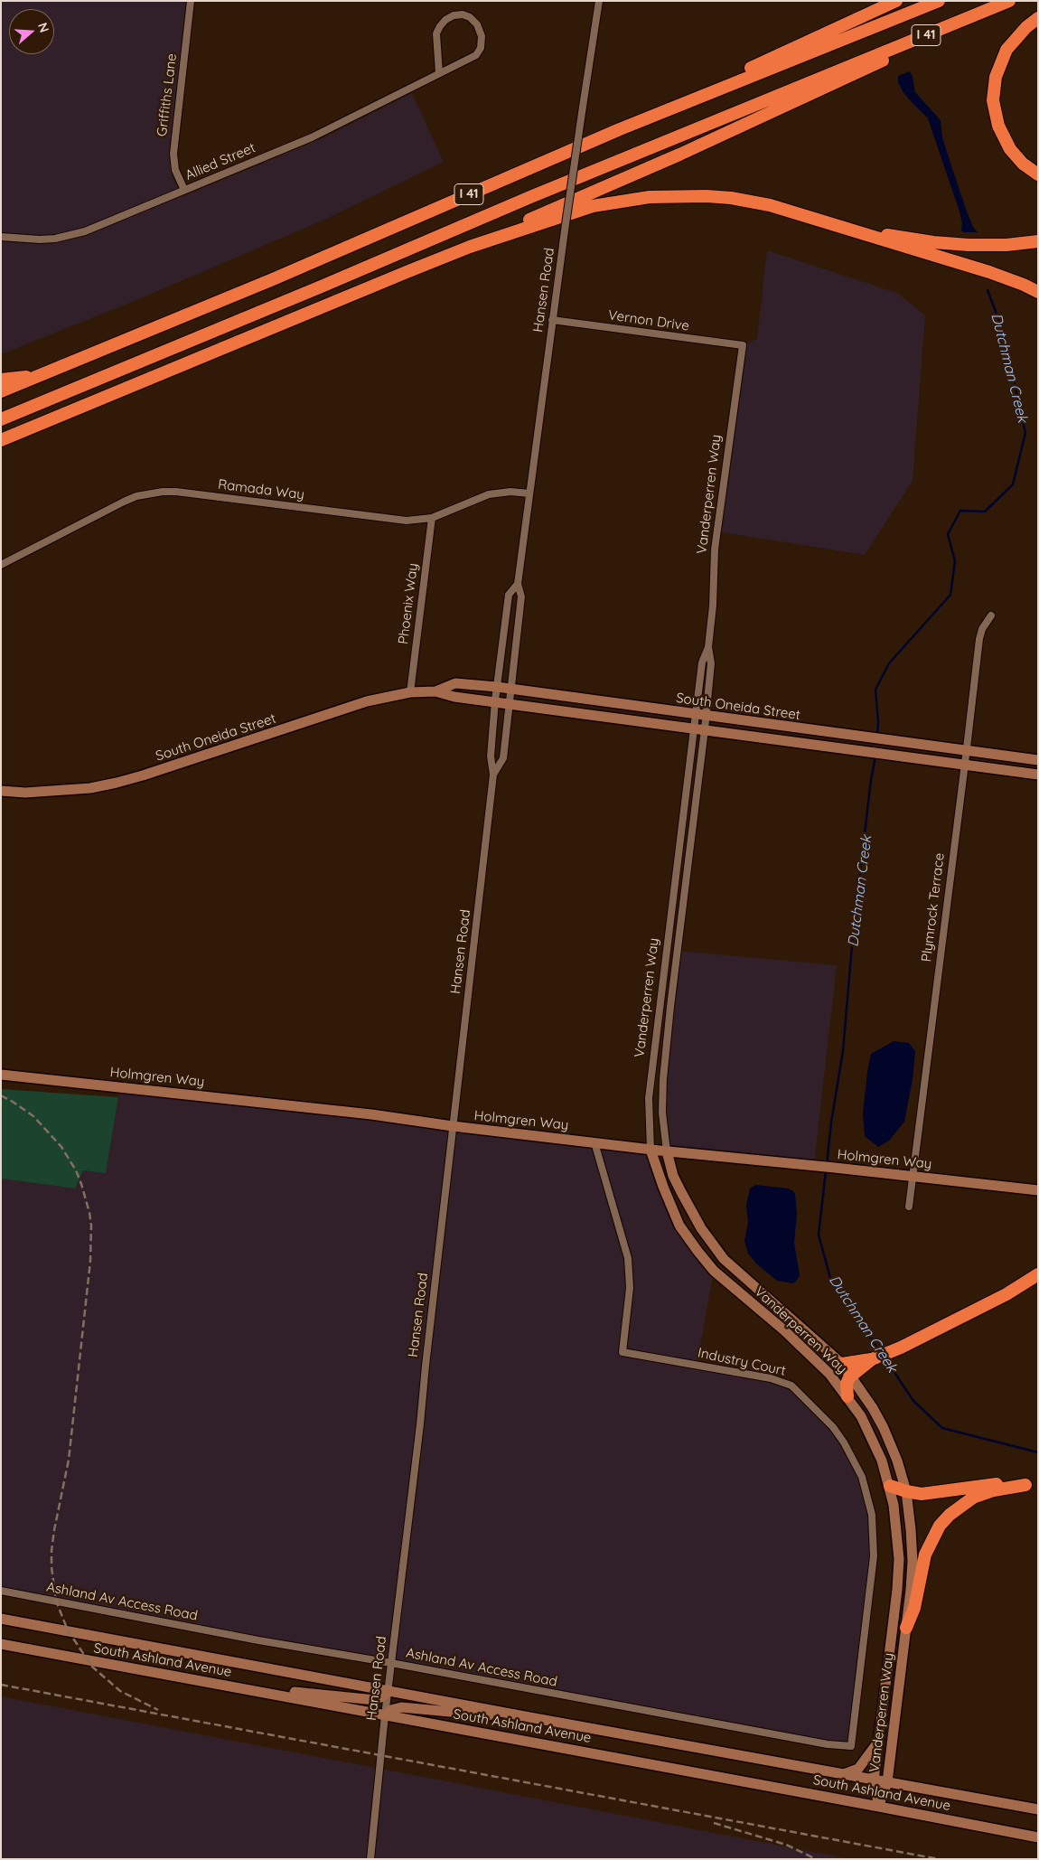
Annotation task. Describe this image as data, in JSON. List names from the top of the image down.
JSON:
{
  "streets": {
    "highway": ["I 41"],
    "street": [
      "Griffiths Lane",
      "Allied Street",
      "Hansen Road",
      "Vernon Drive",
      "Ramada Way",
      "Vanderperren Way",
      "Phoenix Way",
      "South Oneida Street",
      "Plymrock Terrace",
      "Holmgren Way",
      "Industry Court",
      "Ashland Av Access Road",
      "South Ashland Avenue"
    ]
  },
  "crossings": [
    ["Griffiths Lane", "Allied Street"],
    ["Hansen Road", "Vernon Drive"],
    ["Hansen Road", "Ramada Way"],
    ["Hansen Road", "South Oneida Street"],
    ["Hansen Road", "Holmgren Way"],
    ["Hansen Road", "Ashland Av Access Road"],
    ["Hansen Road", "South Ashland Avenue"],
    ["Vernon Drive", "Vanderperren Way"],
    ["Ramada Way", "Phoenix Way"],
    ["Vanderperren Way", "South Oneida Street"],
    ["Vanderperren Way", "Holmgren Way"],
    ["Vanderperren Way", "South Ashland Avenue"],
    ["Phoenix Way", "South Oneida Street"],
    ["South Oneida Street", "Plymrock Terrace"],
    ["Plymrock Terrace", "Holmgren Way"],
    ["Holmgren Way", "Industry Court"],
    ["Industry Court", "Ashland Av Access Road"]
  ],
  "water": ["Dutchman Creek"],
  "north": "right"
}
